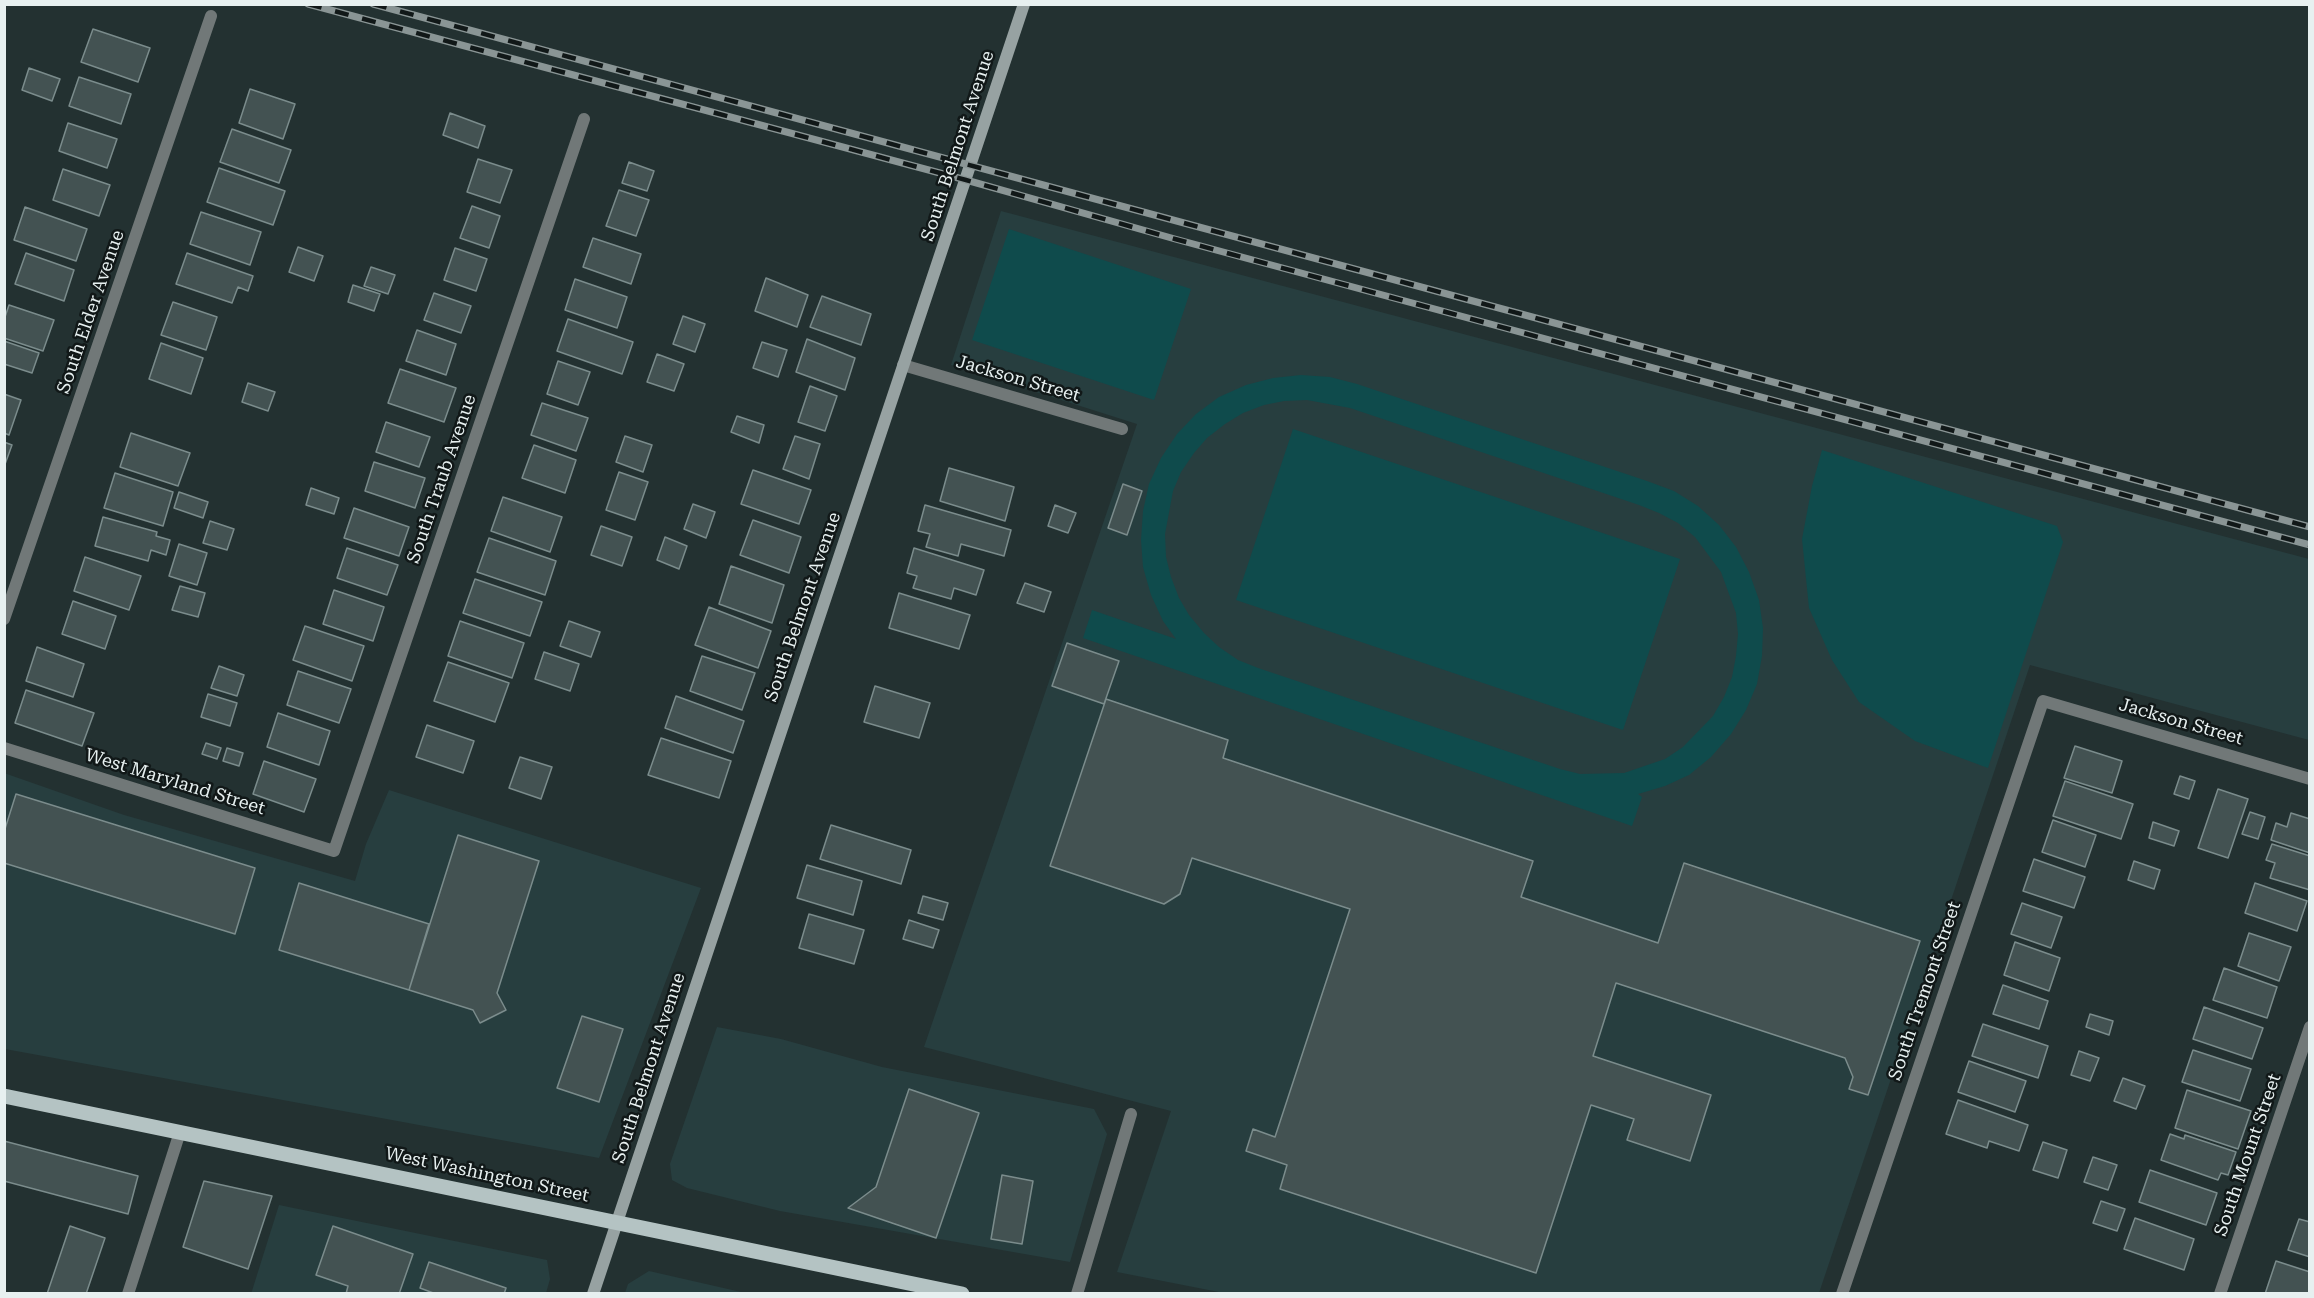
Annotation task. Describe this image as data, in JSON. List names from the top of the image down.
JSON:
{
  "streets": {
    "main road": ["South Belmont Avenue", "West Washington Street"],
    "street": [
      "South Elder Avenue",
      "Jackson Street",
      "South Traub Avenue",
      "West Maryland Street",
      "South Tremont Street",
      "South Mount Street"
    ]
  },
  "crossings": [
    ["South Belmont Avenue", "Jackson Street"],
    ["South Belmont Avenue", "West Washington Street"],
    ["Jackson Street", "South Tremont Street"],
    ["South Traub Avenue", "West Maryland Street"]
  ]
}
